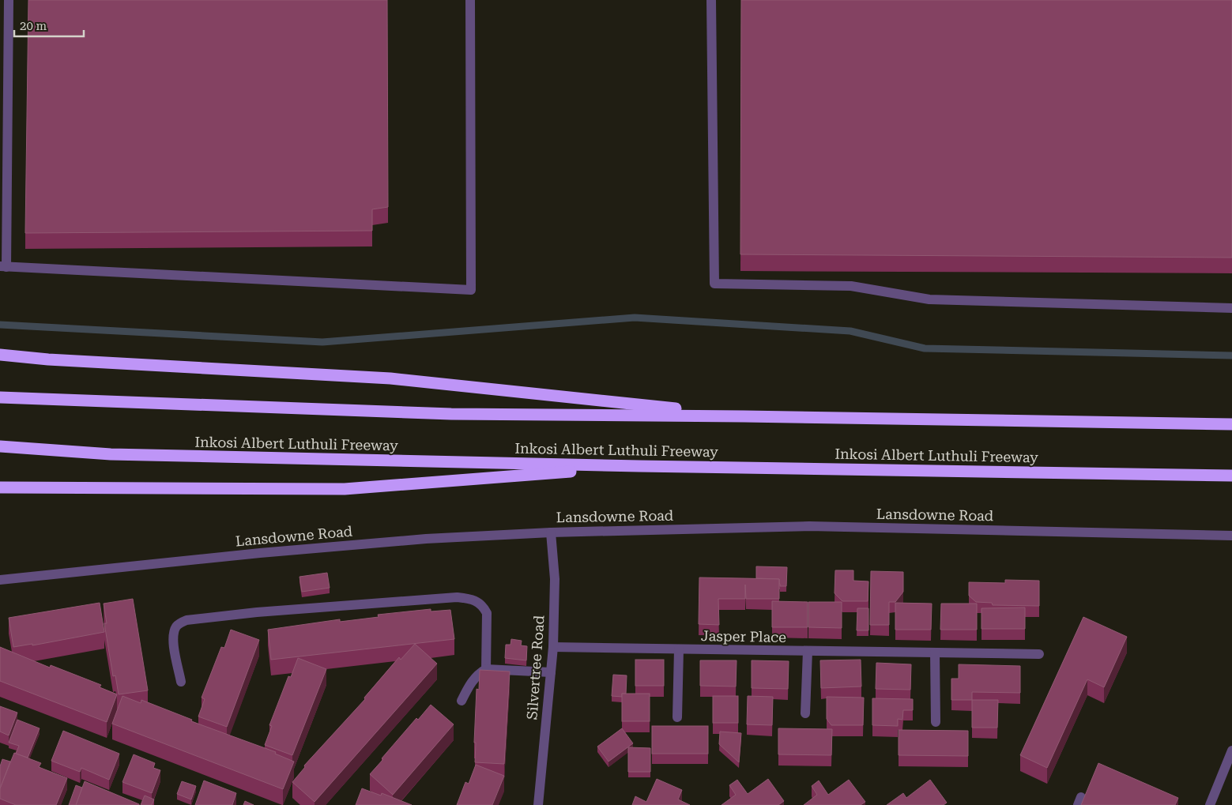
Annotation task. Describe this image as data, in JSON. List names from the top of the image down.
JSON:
{
  "streets": {
    "highway": ["Inkosi Albert Luthuli Freeway"],
    "street": ["Lansdowne Road", "Jasper Place", "Silvertree Road"]
  },
  "crossings": [
    ["Lansdowne Road", "Silvertree Road"],
    ["Jasper Place", "Silvertree Road"]
  ],
  "scale_bar": "20 m"
}
